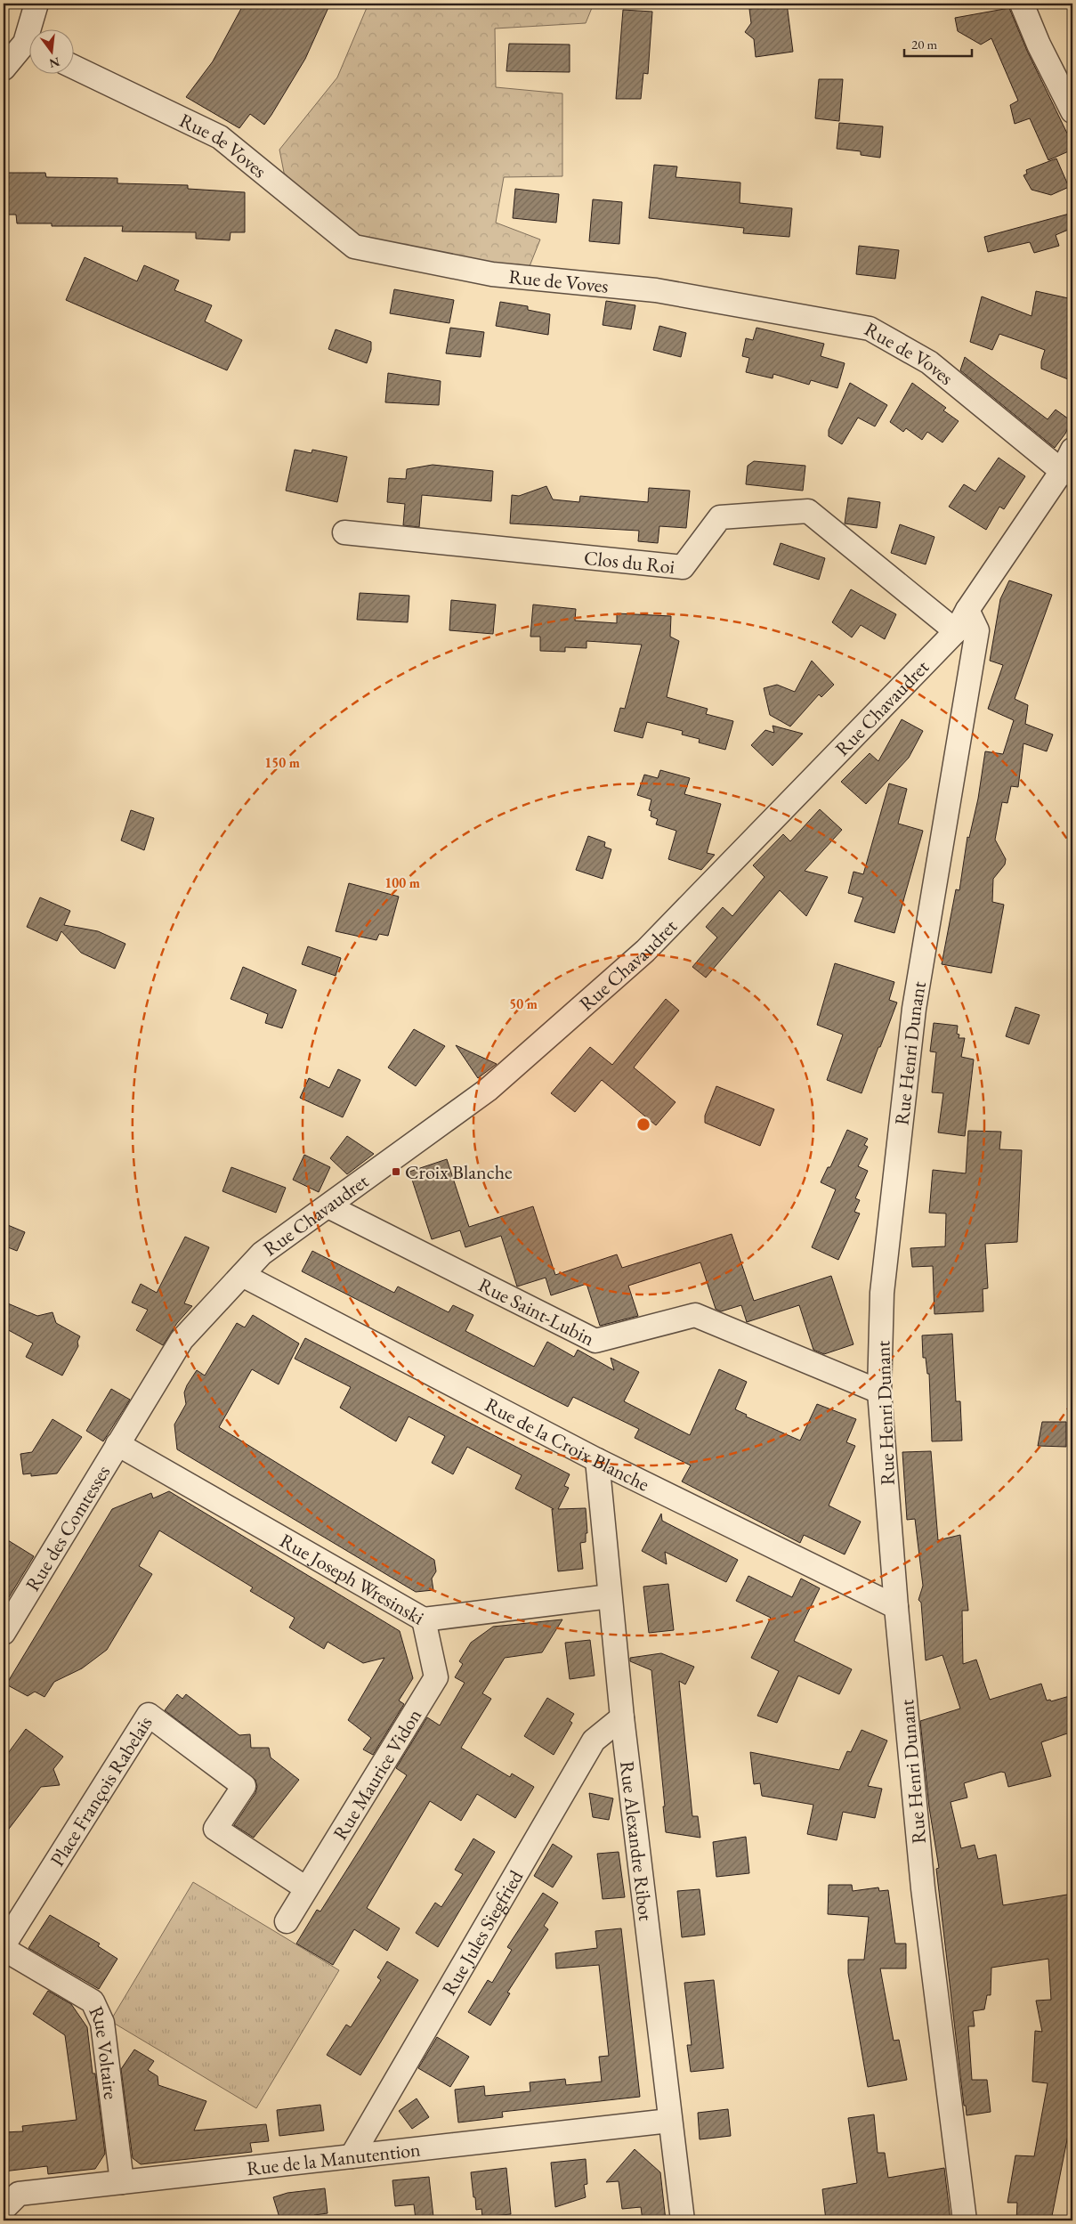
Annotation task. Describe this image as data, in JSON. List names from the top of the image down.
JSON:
{
  "streets": {
    "street": [
      "Rue de Voves",
      "Clos du Roi",
      "Rue Chavaudret",
      "Rue Henri Dunant",
      "Rue Saint-Lubin",
      "Rue de la Croix Blanche",
      "Rue des Comtesses",
      "Rue Joseph Wresinski",
      "Rue Maurice Vidon",
      "Place François Rabelais",
      "Rue Alexandre Ribot",
      "Rue Jules Siegfried",
      "Rue Voltaire",
      "Rue de la Manutention"
    ]
  },
  "crossings": [
    ["Rue de Voves", "Rue Chavaudret"],
    ["Clos du Roi", "Rue Chavaudret"],
    ["Rue Chavaudret", "Rue Henri Dunant"],
    ["Rue Chavaudret", "Rue Saint-Lubin"],
    ["Rue Chavaudret", "Rue de la Croix Blanche"],
    ["Rue Chavaudret", "Rue des Comtesses"],
    ["Rue Henri Dunant", "Rue Saint-Lubin"],
    ["Rue Henri Dunant", "Rue de la Croix Blanche"],
    ["Rue de la Croix Blanche", "Rue Alexandre Ribot"],
    ["Rue des Comtesses", "Rue Joseph Wresinski"],
    ["Rue Joseph Wresinski", "Rue Maurice Vidon"],
    ["Rue Joseph Wresinski", "Rue Alexandre Ribot"],
    ["Rue Maurice Vidon", "Place François Rabelais"],
    ["Place François Rabelais", "Rue Voltaire"],
    ["Rue Alexandre Ribot", "Rue Jules Siegfried"],
    ["Rue Alexandre Ribot", "Rue de la Manutention"],
    ["Rue Jules Siegfried", "Rue de la Manutention"],
    ["Rue Voltaire", "Rue de la Manutention"]
  ],
  "places": {
    "transit": ["Croix Blanche"]
  },
  "scale_bar": "20 m",
  "north": "bottom",
  "rings": ["150 m", "100 m", "50 m"]
}
